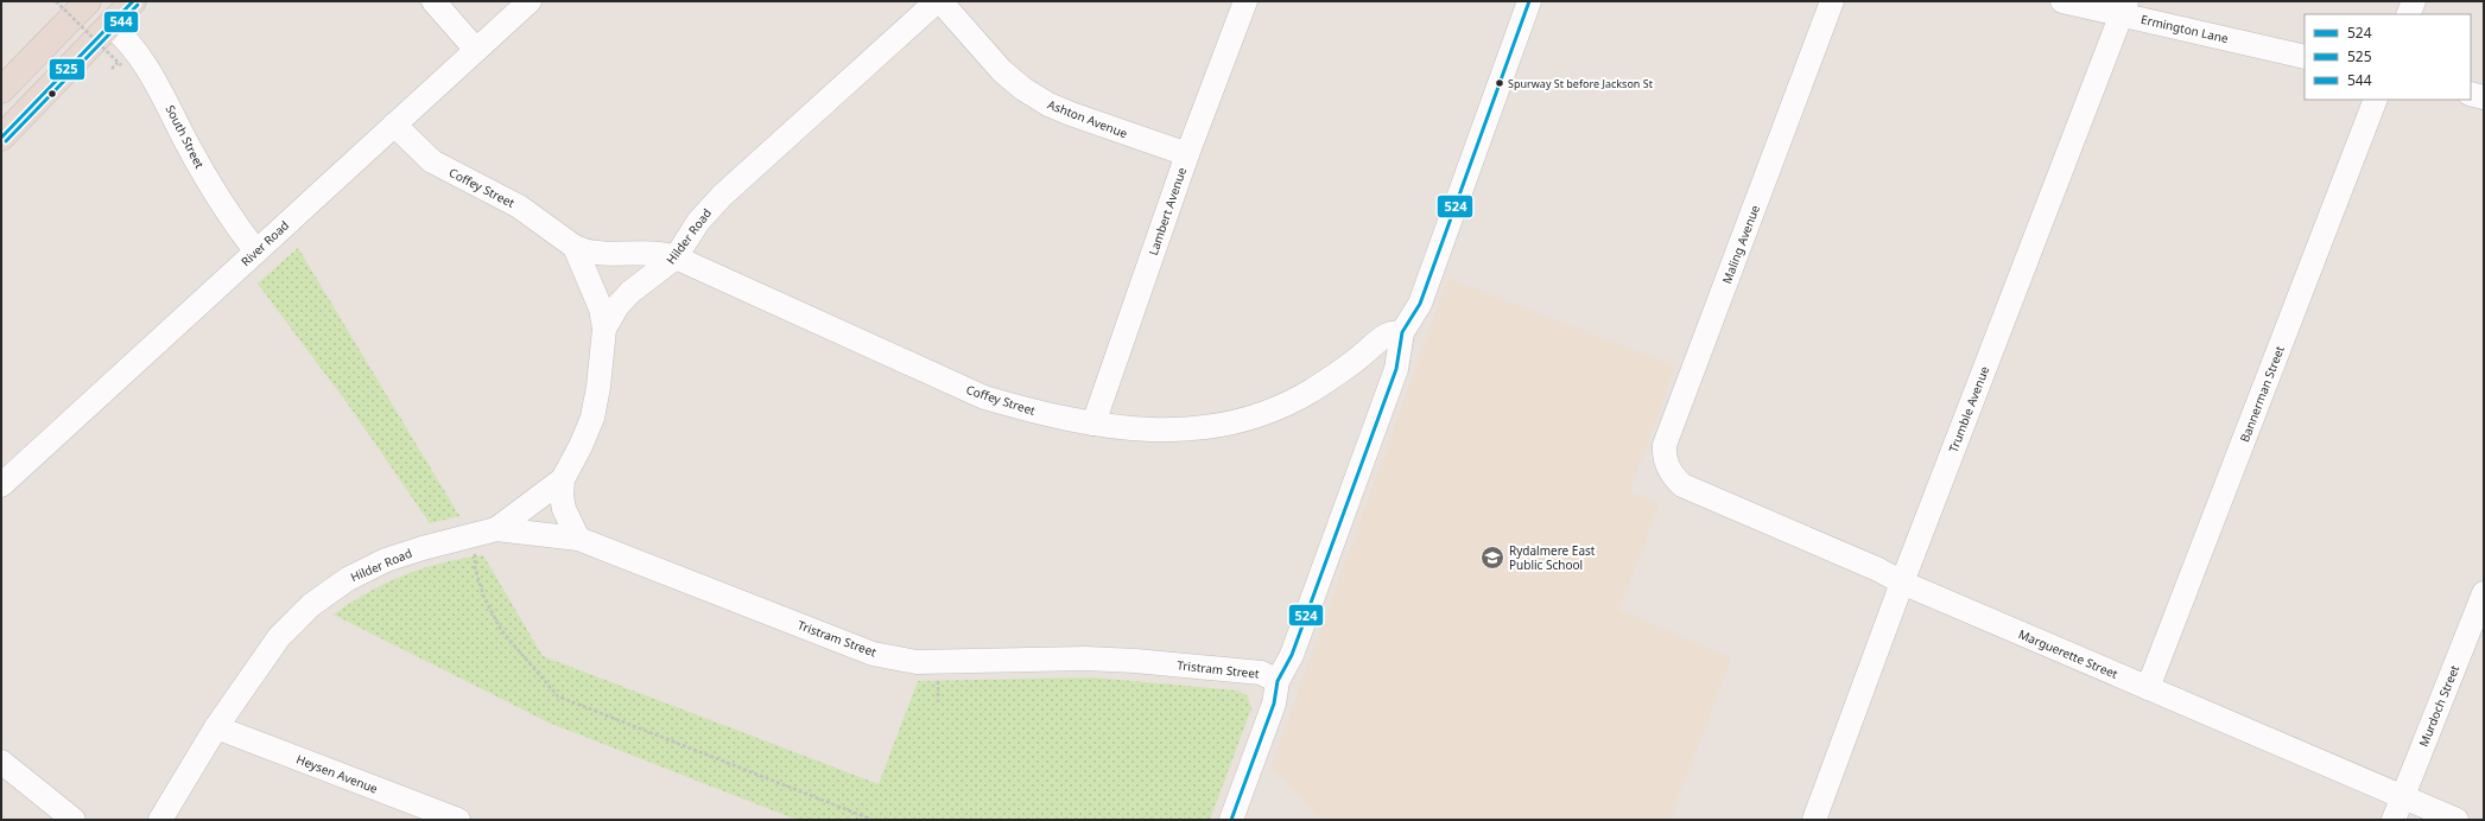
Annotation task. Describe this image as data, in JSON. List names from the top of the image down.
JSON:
{
  "streets": {
    "street": [
      "Ermington Lane",
      "Ashton Avenue",
      "South Street",
      "Coffey Street",
      "Lambert Avenue",
      "Hilder Road",
      "River Road",
      "Maling Avenue",
      "Bannerman Street",
      "Trumble Avenue",
      "Tristram Street",
      "Marguerette Street",
      "Murdoch Street",
      "Heysen Avenue"
    ]
  },
  "crossings": [
    ["Ermington Lane", "Trumble Avenue"],
    ["Ashton Avenue", "Lambert Avenue"],
    ["South Street", "River Road"],
    ["Coffey Street", "Lambert Avenue"],
    ["Coffey Street", "Hilder Road"],
    ["Coffey Street", "River Road"],
    ["Hilder Road", "Tristram Street"],
    ["Hilder Road", "Heysen Avenue"],
    ["Maling Avenue", "Marguerette Street"],
    ["Bannerman Street", "Marguerette Street"],
    ["Trumble Avenue", "Marguerette Street"],
    ["Marguerette Street", "Murdoch Street"]
  ],
  "places": {
    "other": ["Spurway St before Jackson St"],
    "school or university": ["Rydalmere East Public School"]
  },
  "lines": ["transit line 524", "transit line 525", "transit line 544"],
  "legend": ["524", "525", "544"]
}
